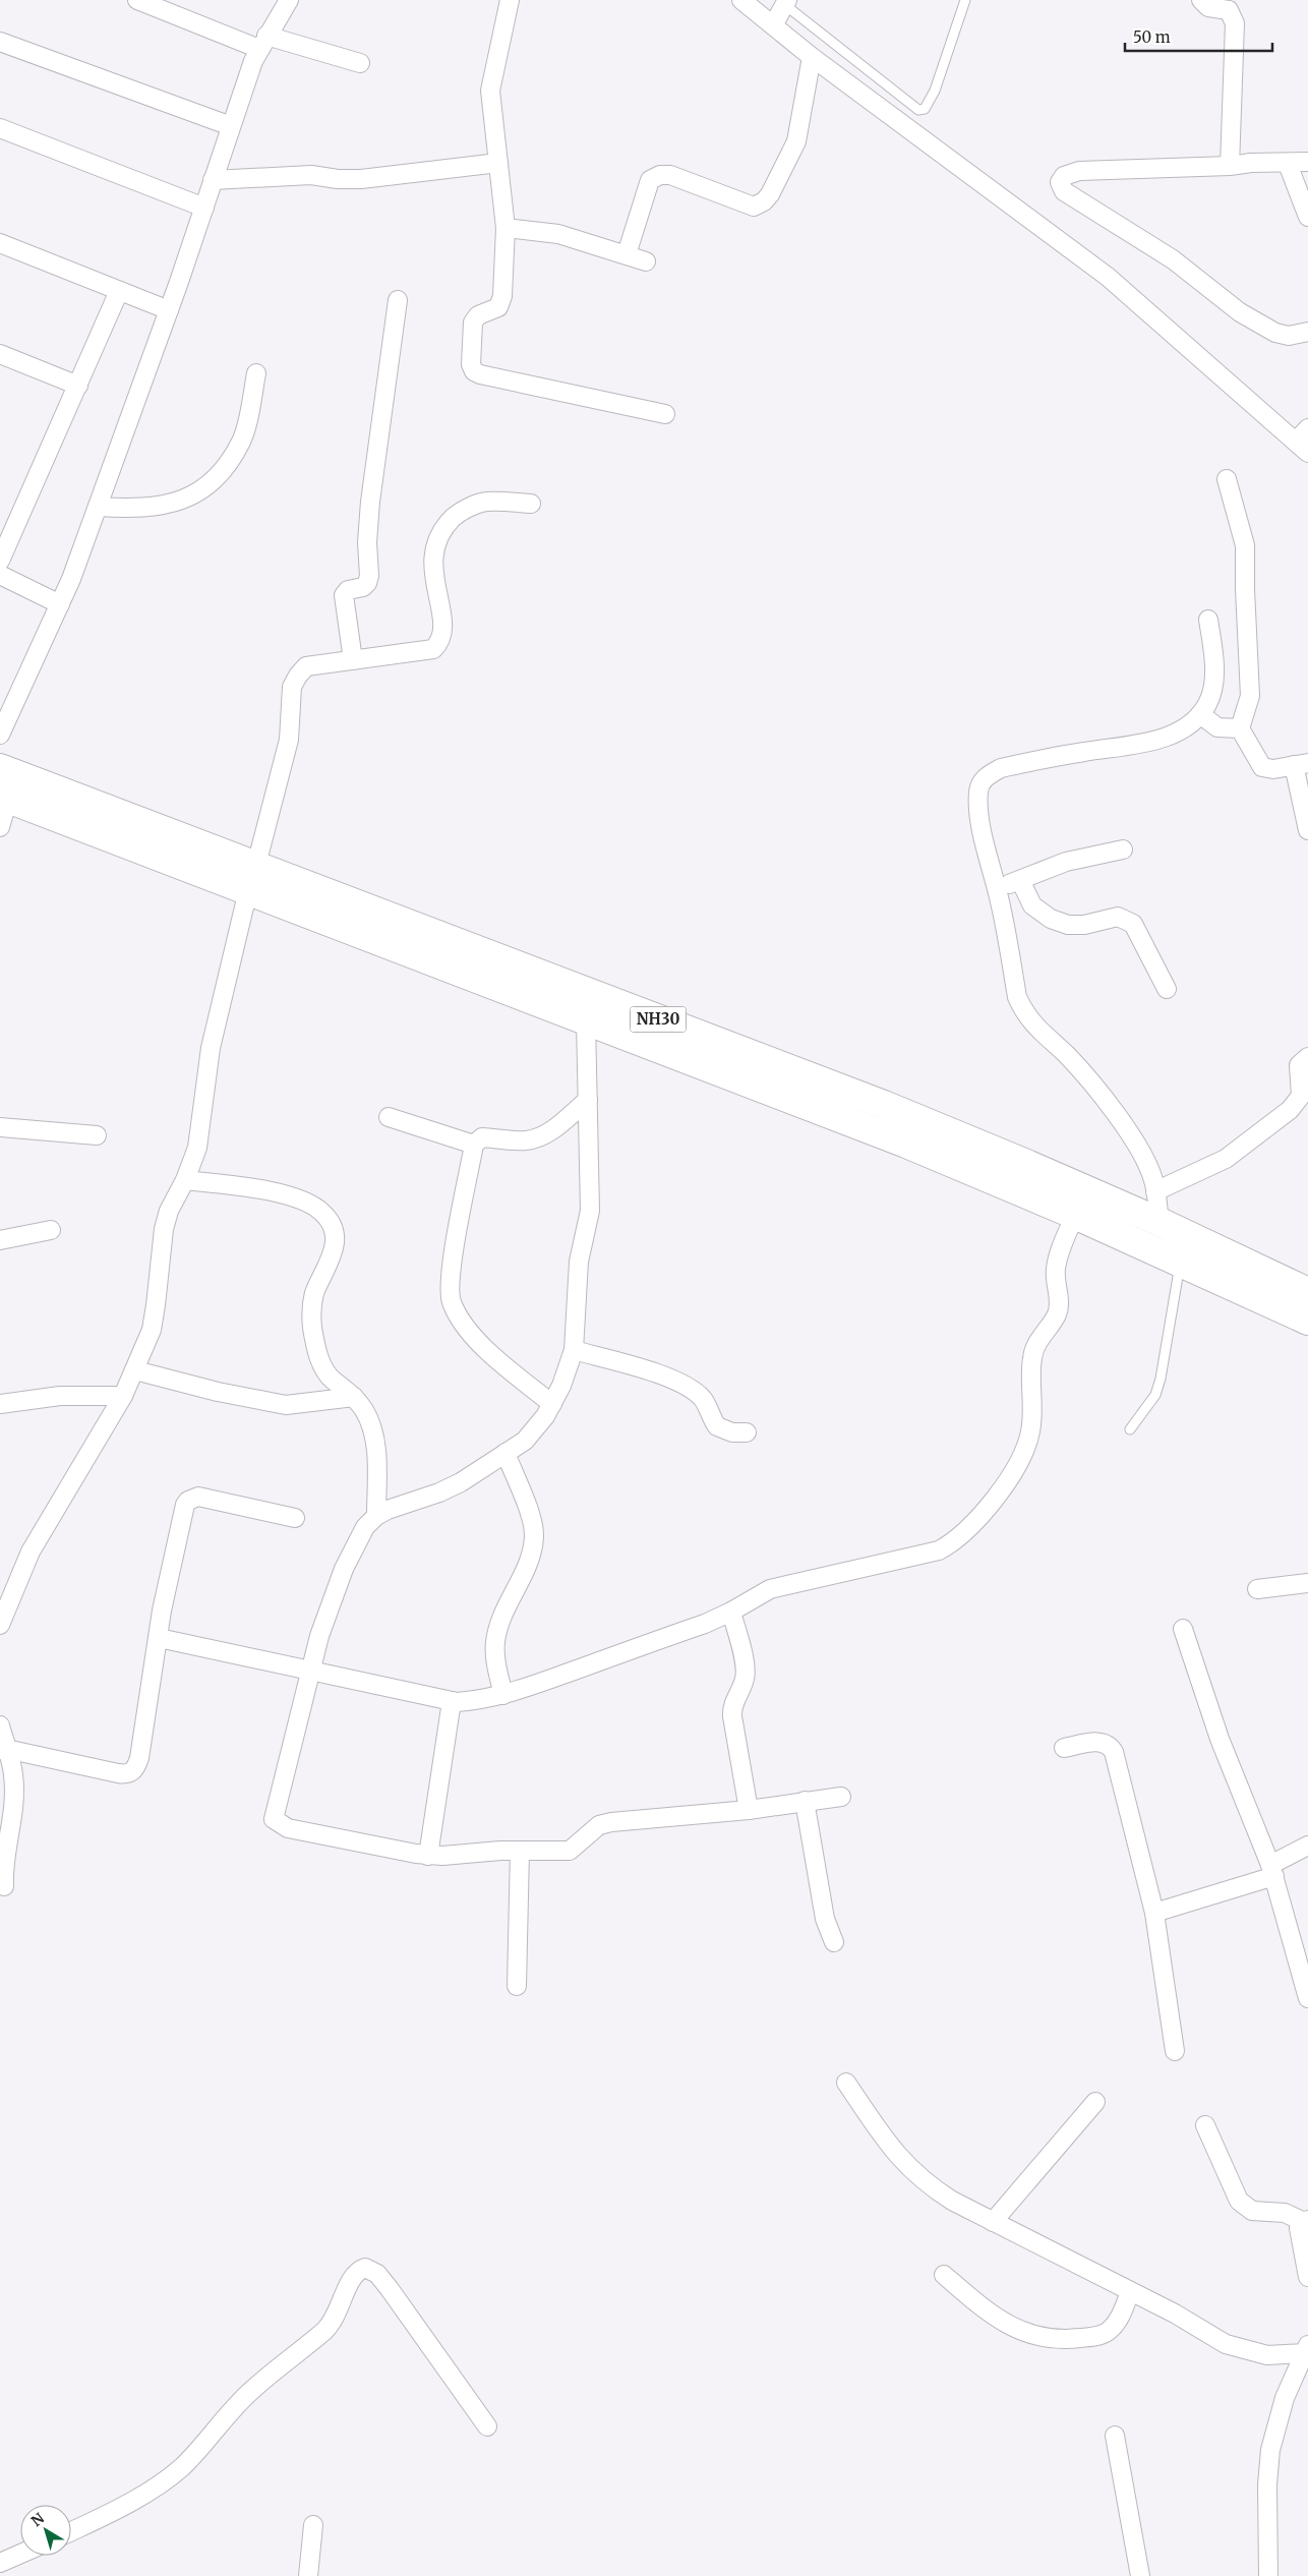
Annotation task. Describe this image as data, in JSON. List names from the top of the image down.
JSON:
{
  "streets": {
    "highway": ["NH30"]
  },
  "scale_bar": "50 m",
  "north": "top left"
}
